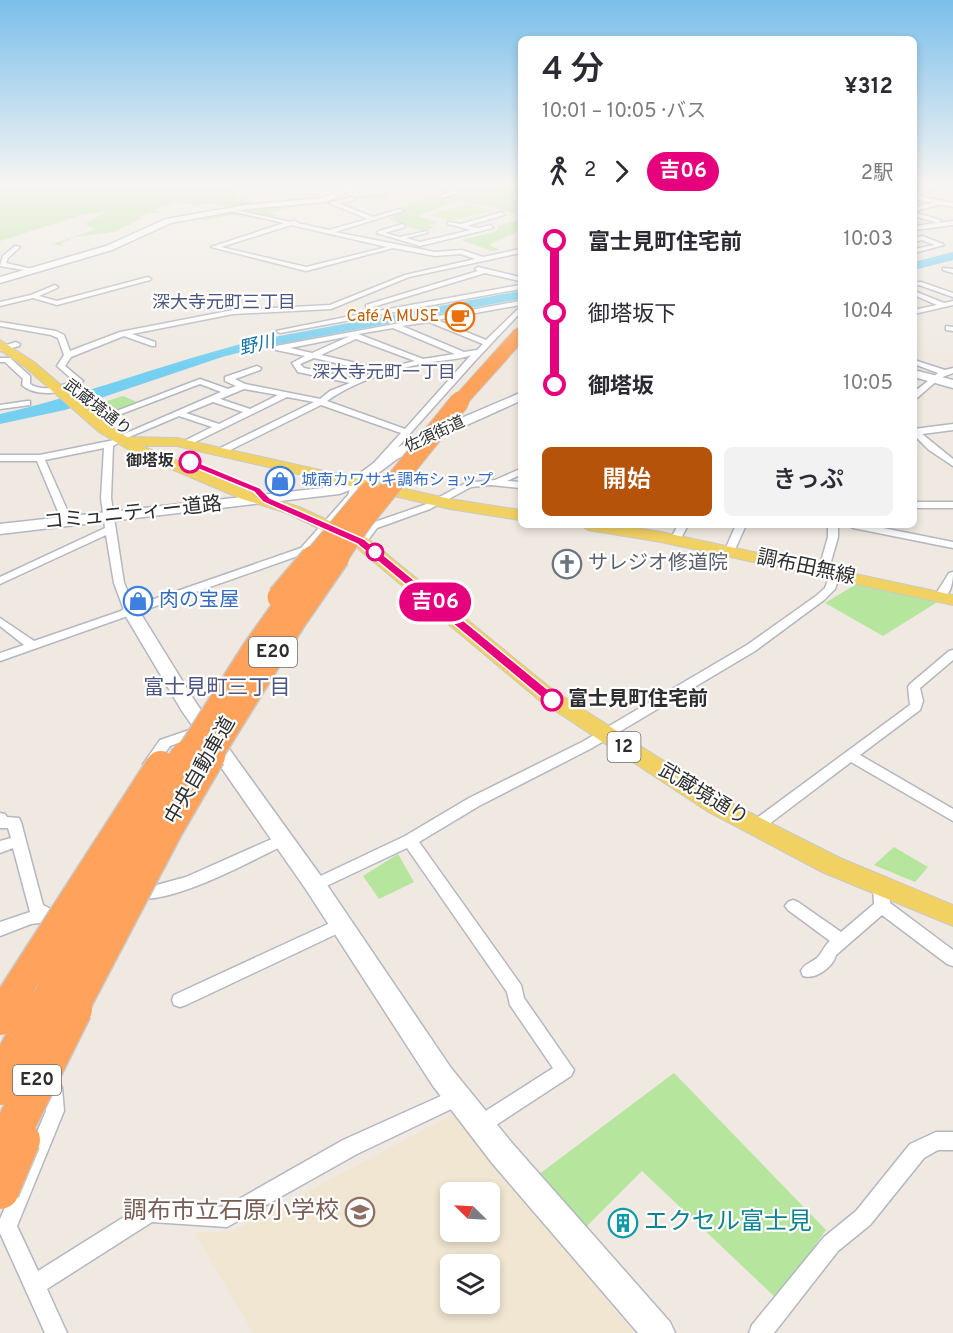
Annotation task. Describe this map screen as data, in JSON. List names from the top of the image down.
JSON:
{
  "streets": {
    "highway": ["E20", "中央自動車道"],
    "main road": ["武蔵境通り", "調布田無線", "12"],
    "street": ["佐須街道", "コミュニティー道路"]
  },
  "crossings": [
    ["武蔵境通り", "佐須街道"],
    ["武蔵境通り", "コミュニティー道路"],
    ["佐須街道", "コミュニティー道路"],
    ["佐須街道", "中央自動車道"]
  ],
  "districts": ["深大寺元町三丁目", "深大寺元町一丁目", "富士見町三丁目"],
  "water": ["野川"],
  "places": {
    "cafe": ["Café A MUSE"],
    "other": ["御塔坂", "富士見町住宅前"],
    "shop": ["城南カワサキ調布ショップ", "肉の宝屋"],
    "church": ["サレジオ修道院"],
    "school or university": ["調布市立石原小学校"],
    "building": ["エクセル富士見"]
  },
  "lines": ["bus line 吉06"],
  "north": "top left",
  "page": {
    "on_map": "吉06",
    "heading": ["4 分", "10:01 – 10:05 · バス", "¥312"],
    "legs": ["2", "吉06", "2駅"],
    "list": [
      {
        "name": "富士見町住宅前",
        "value": "10:03"
      },
      {
        "name": "御塔坂下",
        "value": "10:04"
      },
      {
        "name": "御塔坂",
        "value": "10:05"
      }
    ],
    "buttons": ["開始", "きっぷ"]
  }
}
